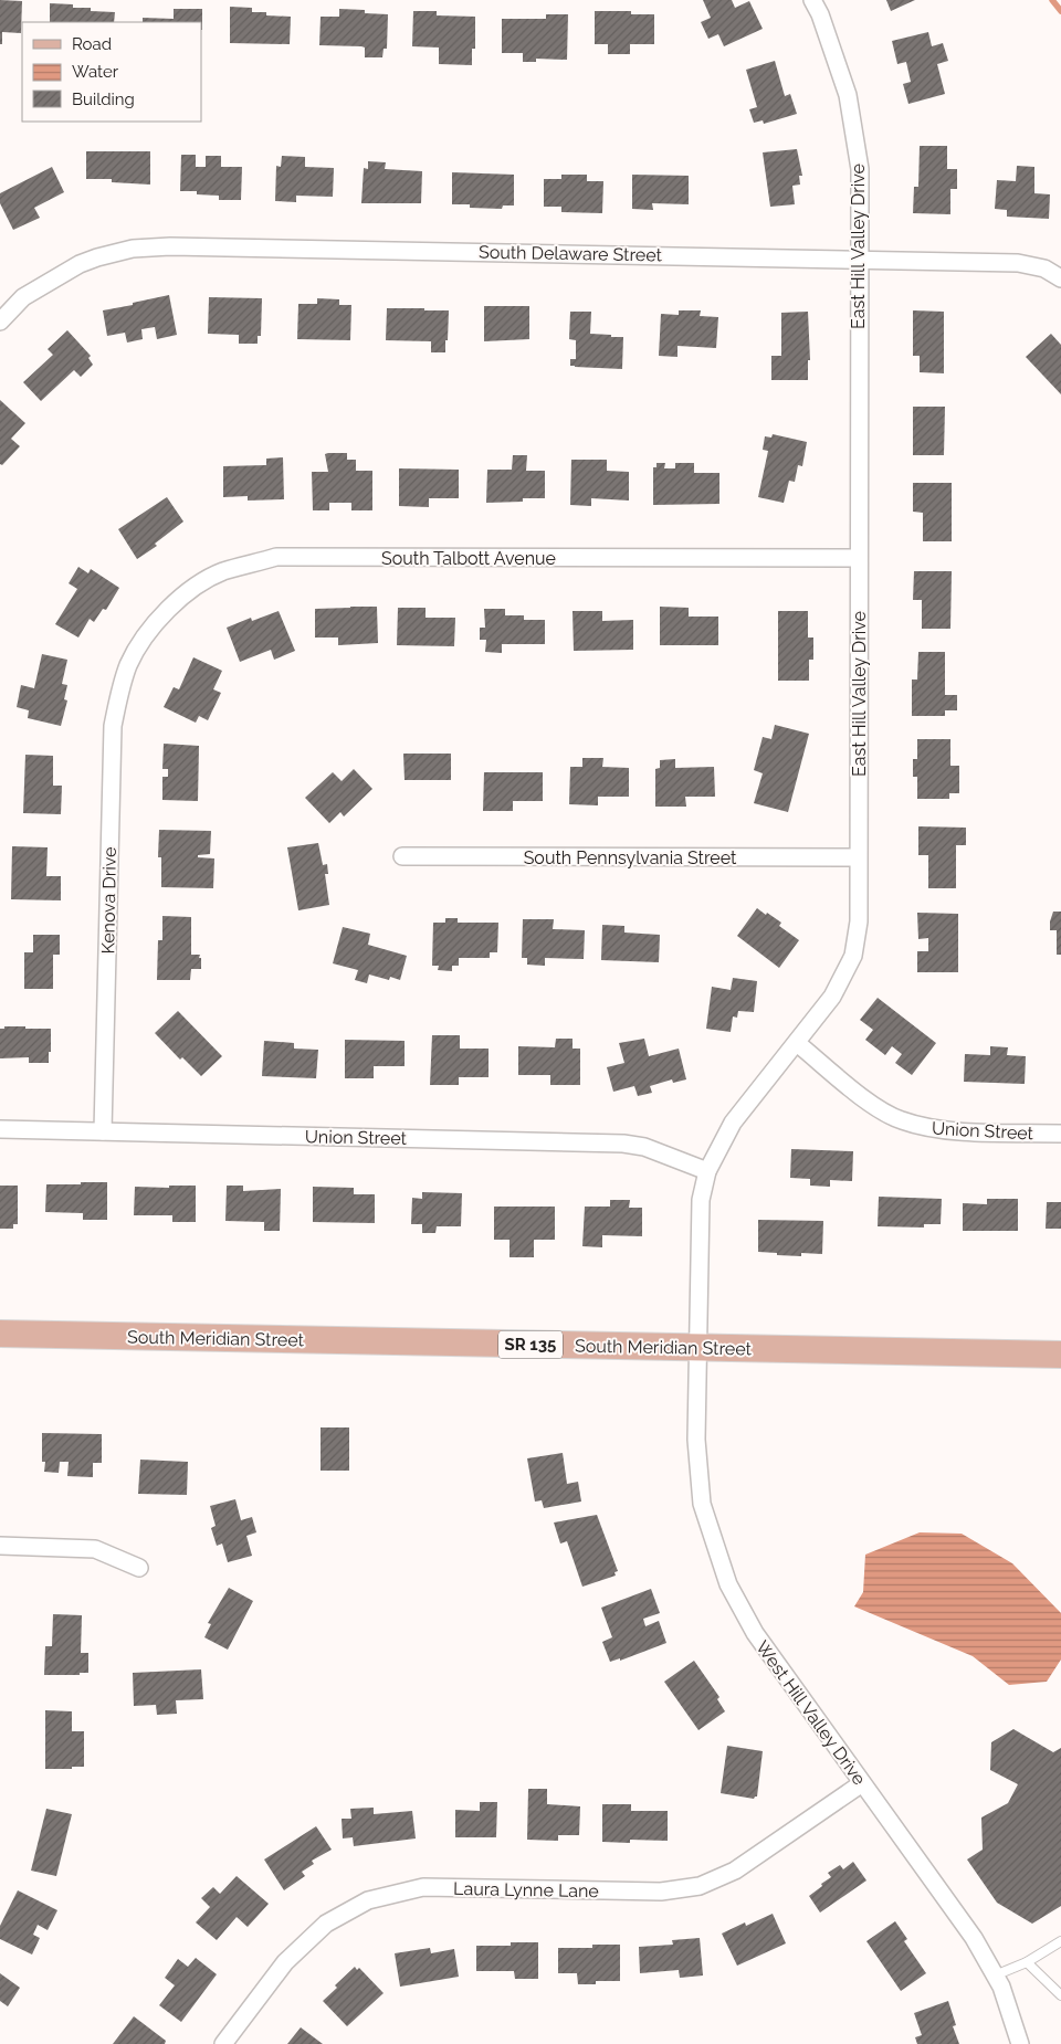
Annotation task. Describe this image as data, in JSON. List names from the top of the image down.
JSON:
{
  "streets": {
    "main road": ["South Meridian Street", "SR 135"],
    "street": [
      "East Hill Valley Drive",
      "South Delaware Street",
      "South Talbott Avenue",
      "South Pennsylvania Street",
      "Kenova Drive",
      "Union Street",
      "West Hill Valley Drive",
      "Laura Lynne Lane"
    ]
  },
  "crossings": [
    ["East Hill Valley Drive", "South Delaware Street"],
    ["East Hill Valley Drive", "South Talbott Avenue"],
    ["East Hill Valley Drive", "South Pennsylvania Street"],
    ["East Hill Valley Drive", "Union Street"],
    ["East Hill Valley Drive", "South Meridian Street"],
    ["East Hill Valley Drive", "West Hill Valley Drive"],
    ["South Talbott Avenue", "Kenova Drive"],
    ["Kenova Drive", "Union Street"],
    ["South Meridian Street", "West Hill Valley Drive"],
    ["West Hill Valley Drive", "Laura Lynne Lane"]
  ],
  "legend": ["Road", "Water", "Building"]
}
